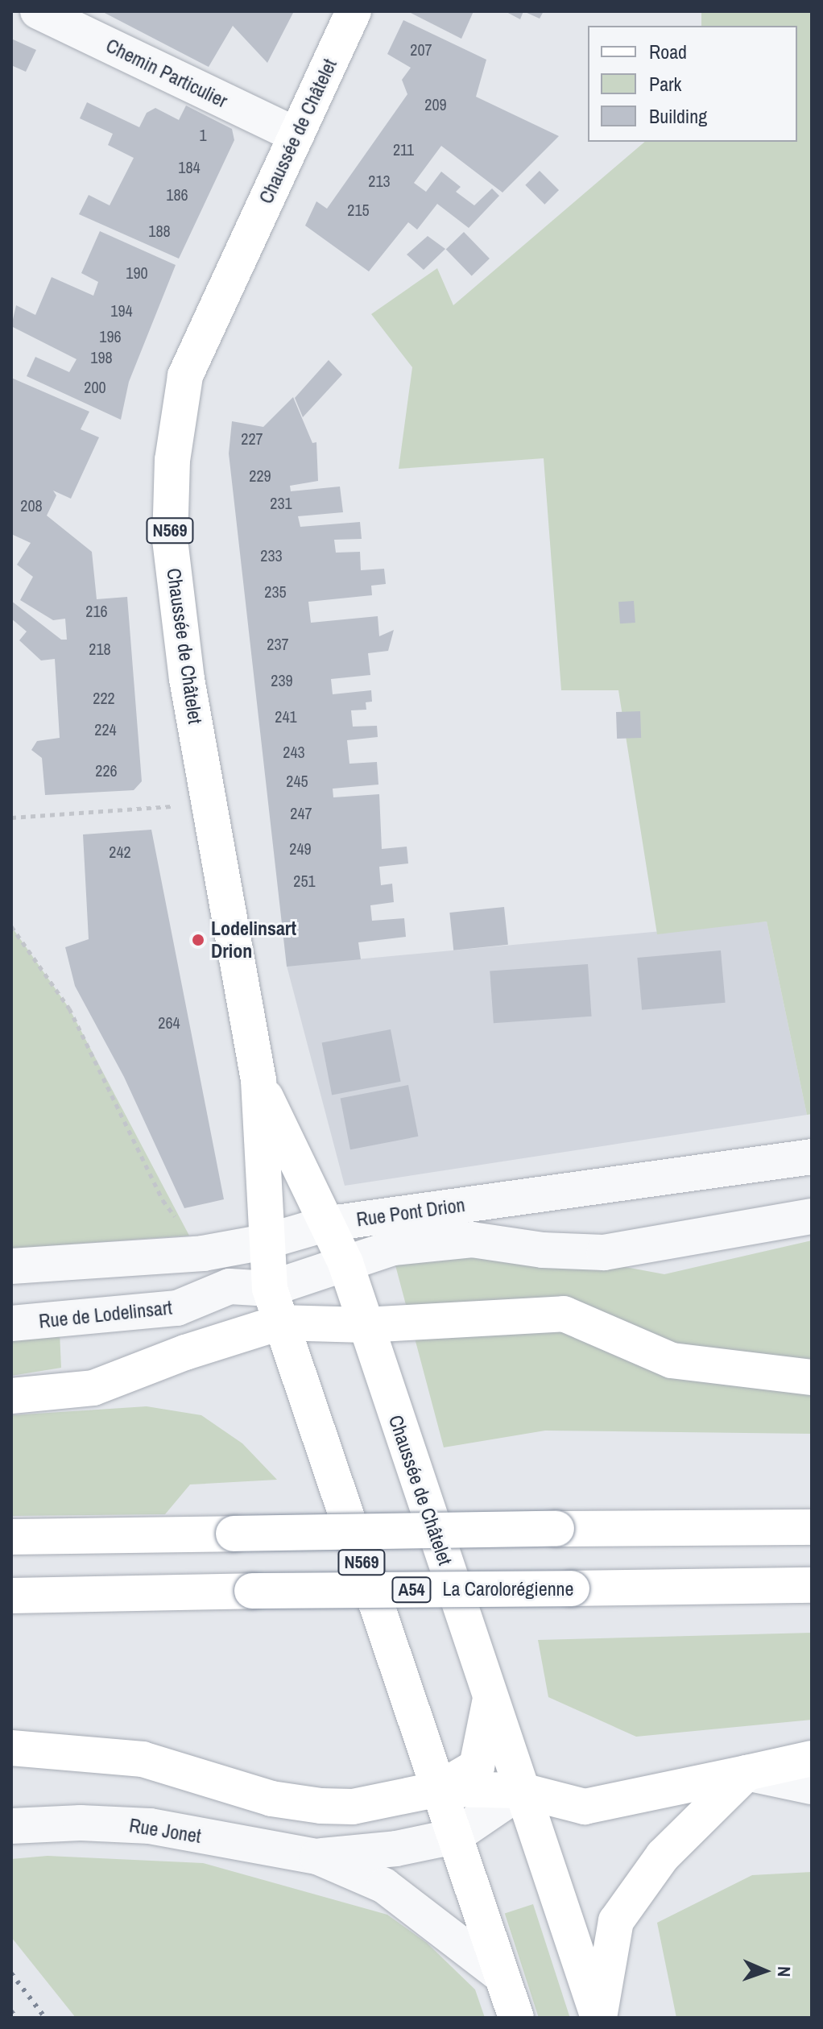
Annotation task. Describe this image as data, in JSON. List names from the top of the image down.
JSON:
{
  "streets": {
    "main road": [
      "Chaussée de Châtelet",
      "N569",
      "La Carolorégienne",
      "A54"
    ],
    "street": [
      "Chemin Particulier",
      "Rue Pont Drion",
      "Rue de Lodelinsart",
      "Rue Jonet"
    ]
  },
  "crossings": [
    ["Chemin Particulier", "Chaussée de Châtelet"],
    ["Chaussée de Châtelet", "N569"],
    ["Chaussée de Châtelet", "Rue Pont Drion"],
    ["Chaussée de Châtelet", "Rue de Lodelinsart"],
    ["Chaussée de Châtelet", "Rue Jonet"],
    ["Rue Pont Drion", "Rue de Lodelinsart"]
  ],
  "places": ["Lodelinsart Drion"],
  "house_numbers": [
    "207",
    "209",
    "1",
    "211",
    "184",
    "213",
    "186",
    "215",
    "188",
    "190",
    "194",
    "196",
    "198",
    "200",
    "227",
    "229",
    "231",
    "208",
    "233",
    "235",
    "216",
    "237",
    "218",
    "239",
    "222",
    "241",
    "224",
    "243",
    "226",
    "245",
    "247",
    "249",
    "242",
    "251",
    "264"
  ],
  "legend": ["Road", "Park", "Building"],
  "north": "right"
}
